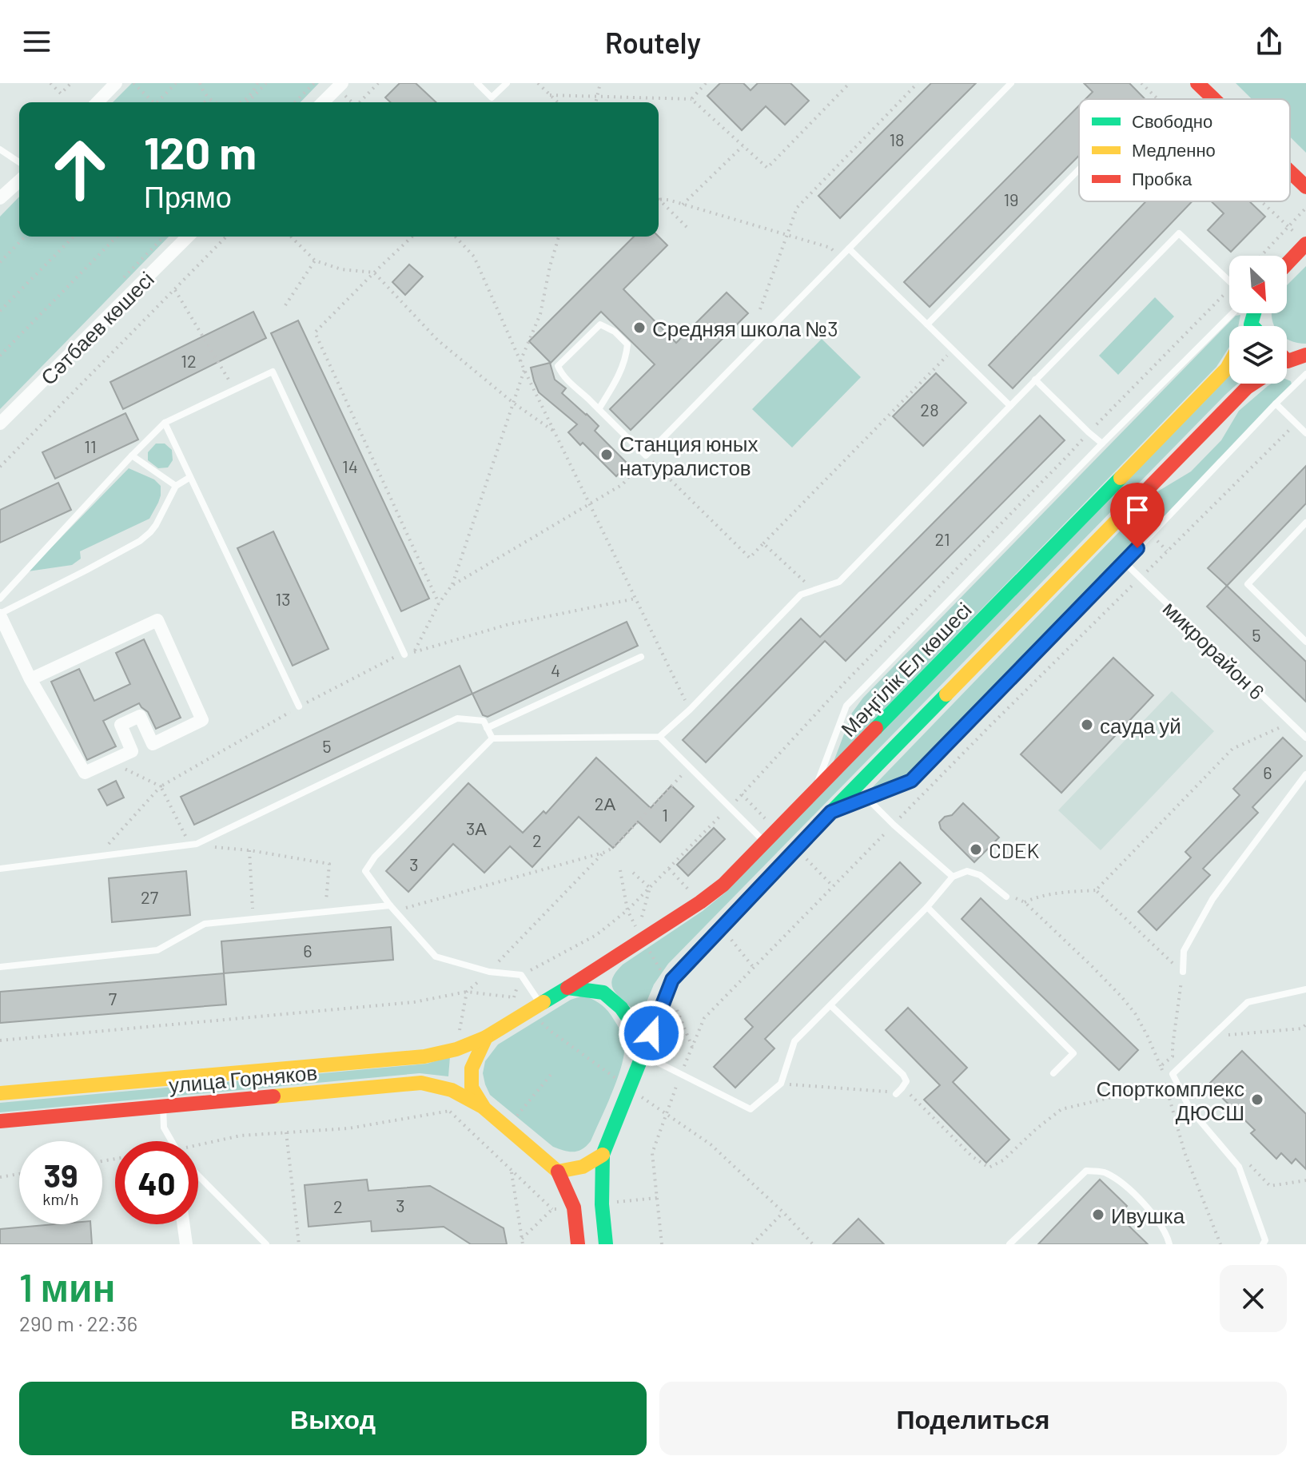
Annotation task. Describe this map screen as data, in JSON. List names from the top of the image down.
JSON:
{
  "streets": {
    "street": ["Сәтбаев көшесі", "Мәңгілік Ел көшесі", "улица Горняков"],
    "lane": ["микрорайон 6"]
  },
  "crossings": [
    ["Мәңгілік Ел көшесі", "улица Горняков"]
  ],
  "places": [
    "Средняя школа №3",
    "Станция юных натуралистов",
    "сауда уй",
    "CDEK",
    "Спорткомплекс ДЮСШ",
    "Ивушка"
  ],
  "house_numbers": [
    "18",
    "19",
    "12",
    "28",
    "11",
    "14",
    "21",
    "13",
    "5",
    "4",
    "5",
    "6",
    "2А",
    "1",
    "3А",
    "2",
    "3",
    "27",
    "6",
    "7",
    "3",
    "2"
  ],
  "legend": ["Свободно", "Медленно", "Пробка"],
  "north": "bottom right",
  "page": {
    "header": "Routely",
    "turn": ["120 m", "Прямо"],
    "speed": "39 km/h",
    "limit": "40",
    "heading": ["1 мин", "290 m · 22:36"],
    "buttons": ["Выход", "Поделиться"]
  }
}
